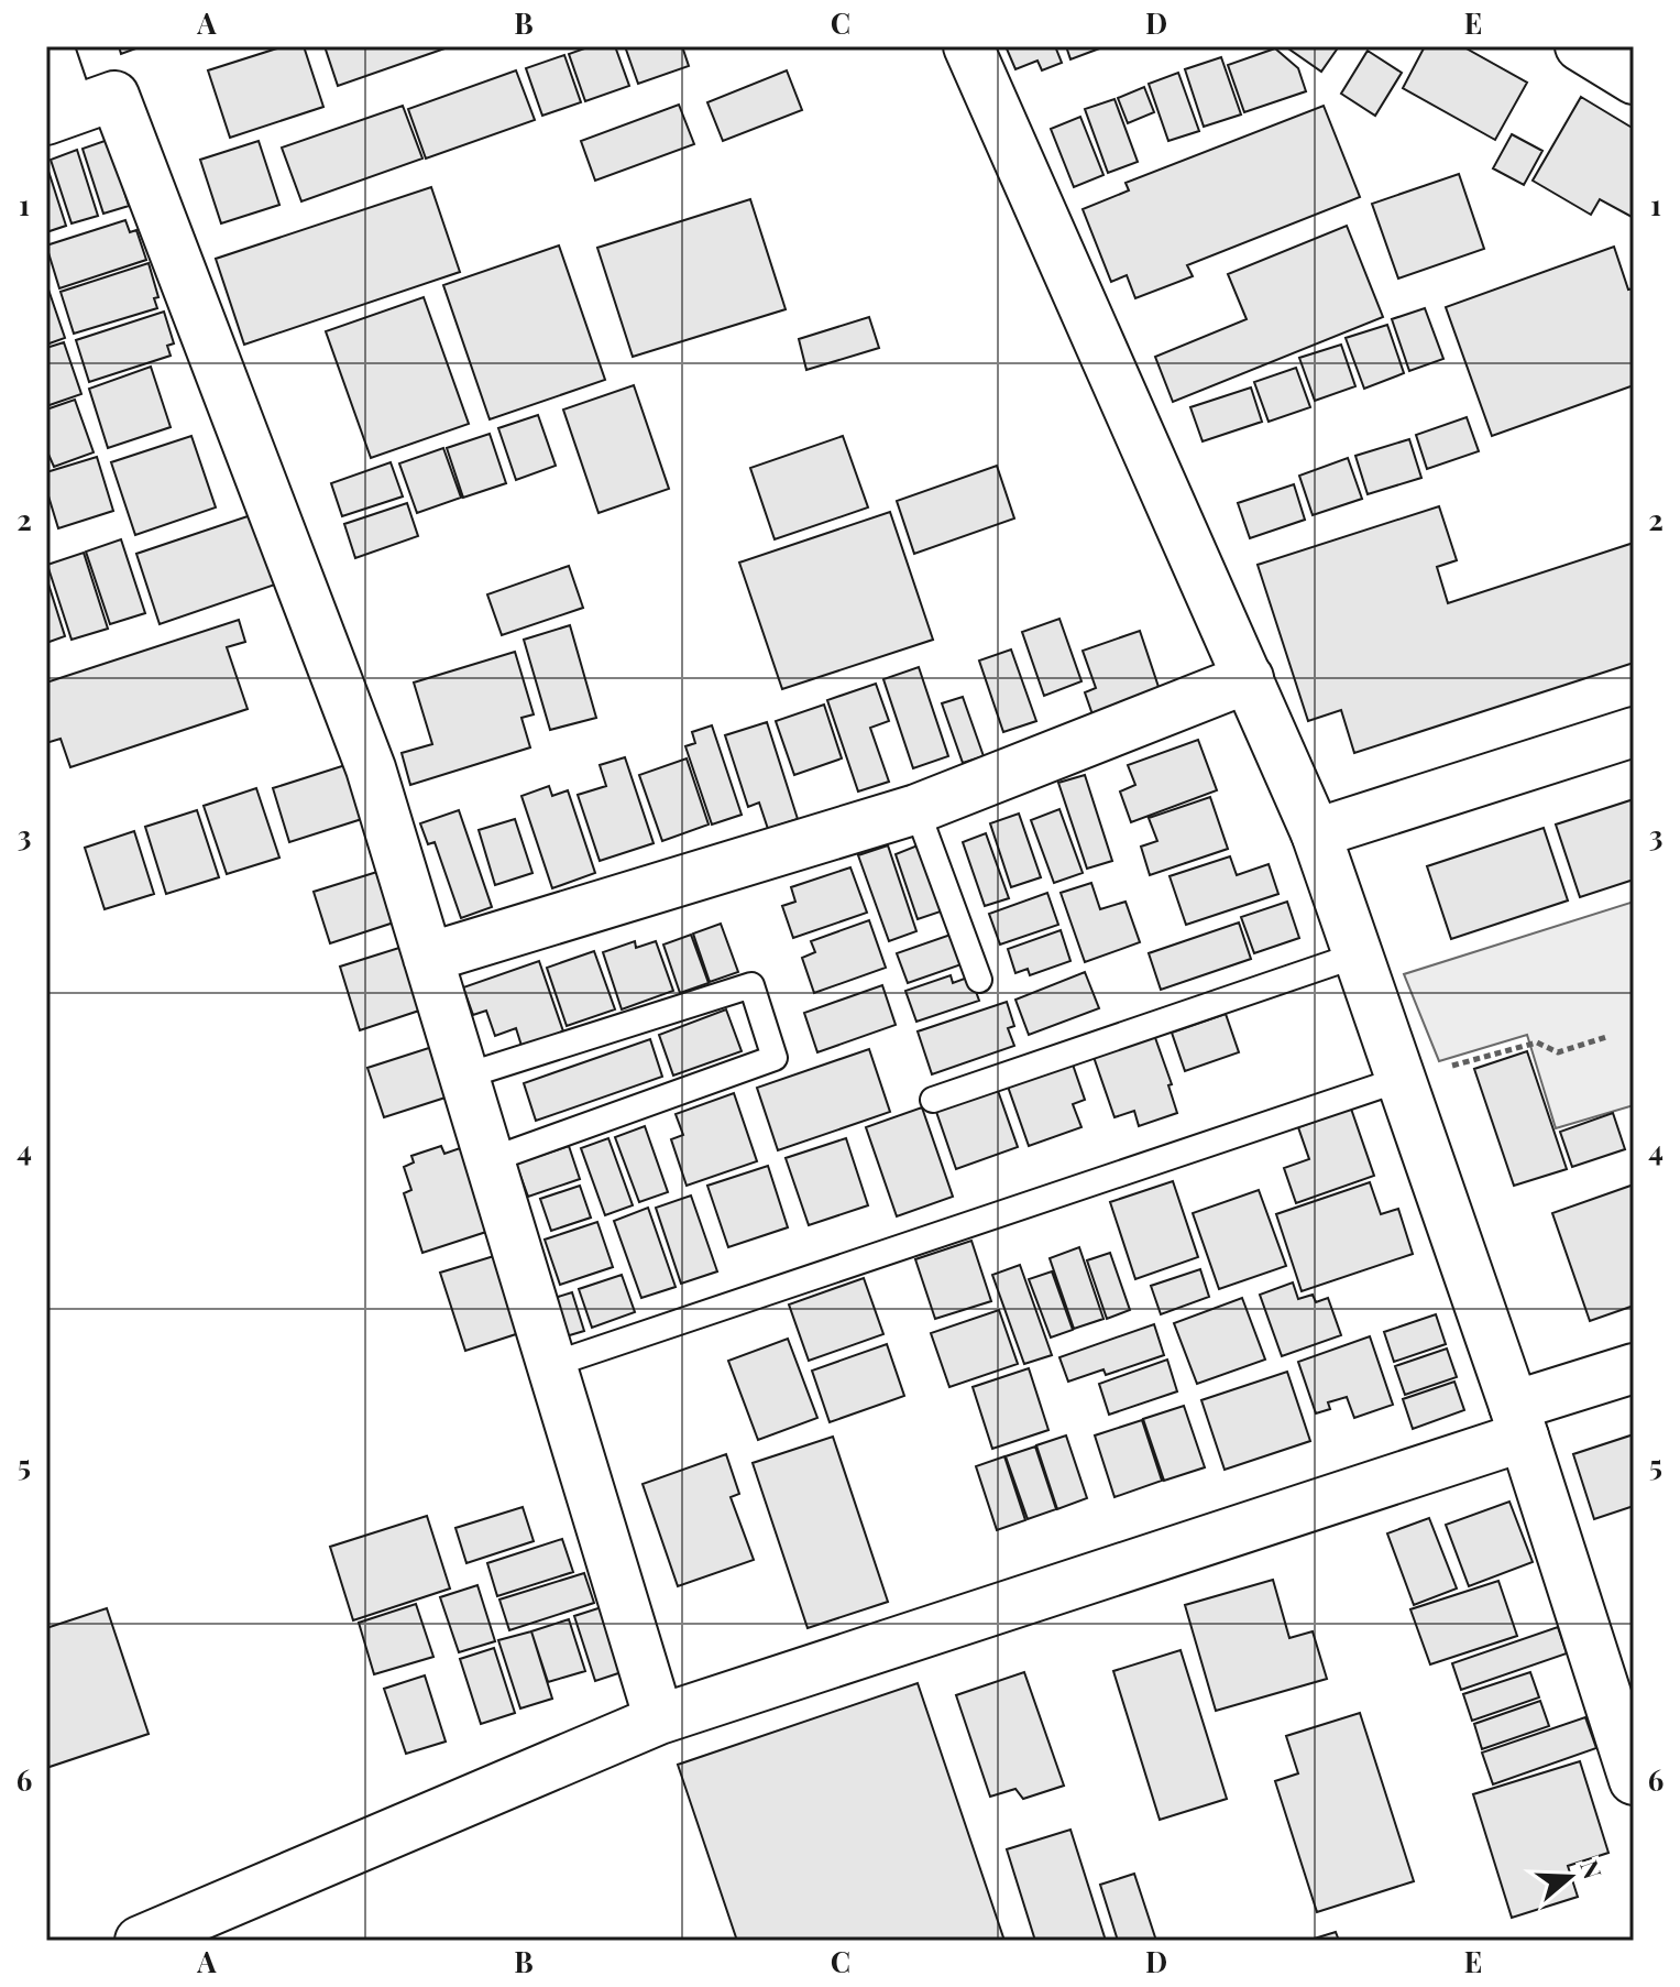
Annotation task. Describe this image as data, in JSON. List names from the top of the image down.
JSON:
{
  "north": "right",
  "grid": {
    "columns": [
      "A",
      "B",
      "C",
      "D",
      "E"
    ],
    "rows": [
      "1",
      "2",
      "3",
      "4",
      "5",
      "6"
    ]
  }
}
